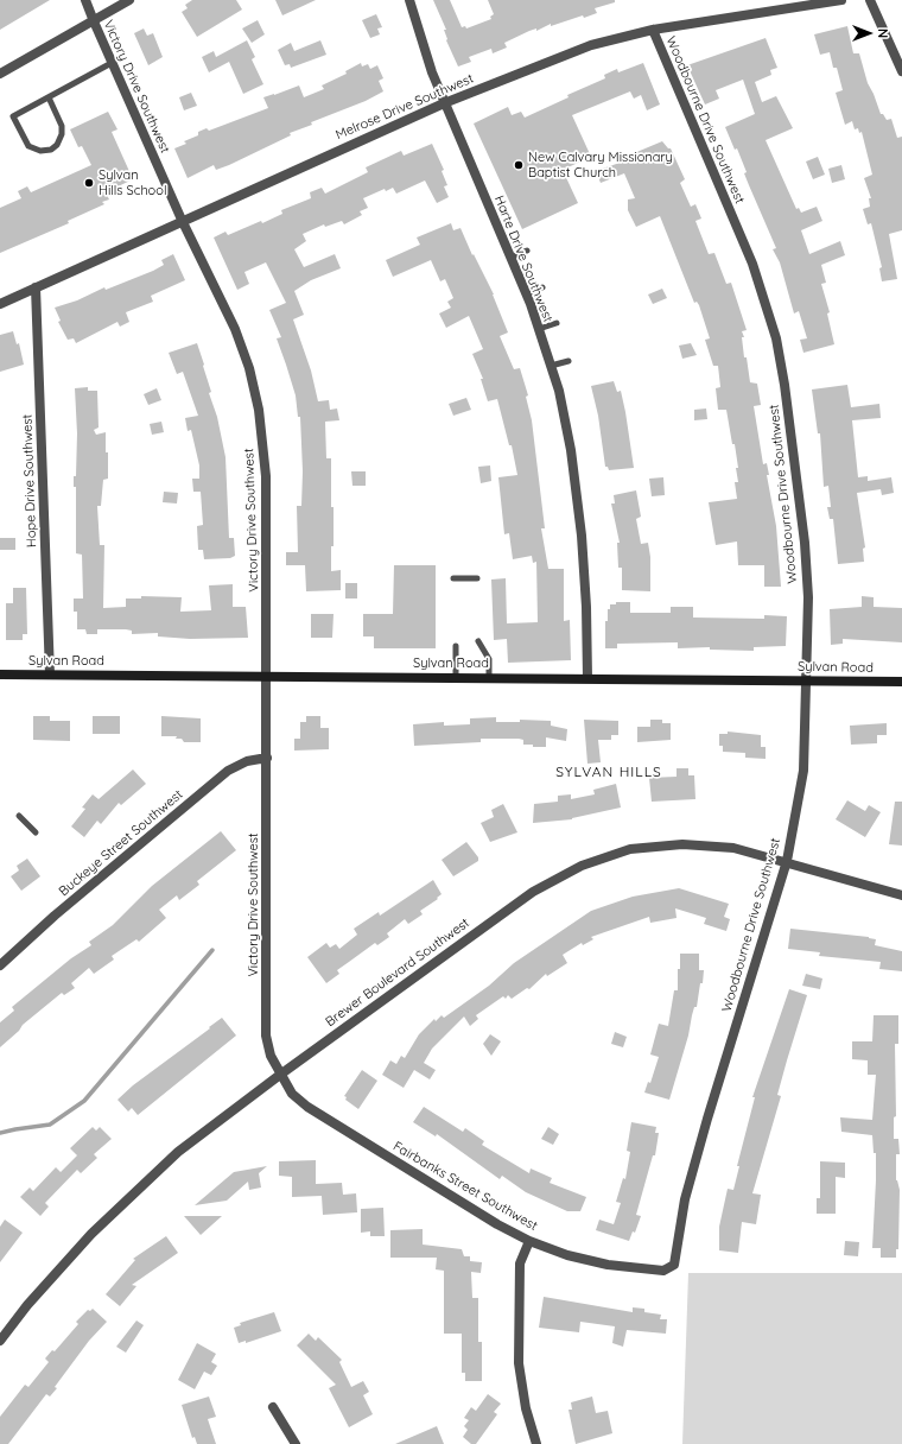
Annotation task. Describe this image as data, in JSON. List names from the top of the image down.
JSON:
{
  "streets": {
    "main road": ["Sylvan Road"],
    "street": [
      "Victory Drive Southwest",
      "Melrose Drive Southwest",
      "Woodbourne Drive Southwest",
      "Harte Drive Southwest",
      "Hope Drive Southwest",
      "Buckeye Street Southwest",
      "Brewer Boulevard Southwest",
      "Fairbanks Street Southwest"
    ]
  },
  "crossings": [
    ["Victory Drive Southwest", "Melrose Drive Southwest"],
    ["Victory Drive Southwest", "Sylvan Road"],
    ["Victory Drive Southwest", "Buckeye Street Southwest"],
    ["Victory Drive Southwest", "Brewer Boulevard Southwest"],
    ["Victory Drive Southwest", "Fairbanks Street Southwest"],
    ["Melrose Drive Southwest", "Woodbourne Drive Southwest"],
    ["Melrose Drive Southwest", "Harte Drive Southwest"],
    ["Melrose Drive Southwest", "Hope Drive Southwest"],
    ["Woodbourne Drive Southwest", "Sylvan Road"],
    ["Woodbourne Drive Southwest", "Brewer Boulevard Southwest"],
    ["Woodbourne Drive Southwest", "Fairbanks Street Southwest"],
    ["Harte Drive Southwest", "Sylvan Road"],
    ["Hope Drive Southwest", "Sylvan Road"],
    ["Brewer Boulevard Southwest", "Fairbanks Street Southwest"]
  ],
  "districts": ["SYLVAN HILLS"],
  "places": ["New Calvary Missionary Baptist Church", "Sylvan Hills School"],
  "north": "right"
}
